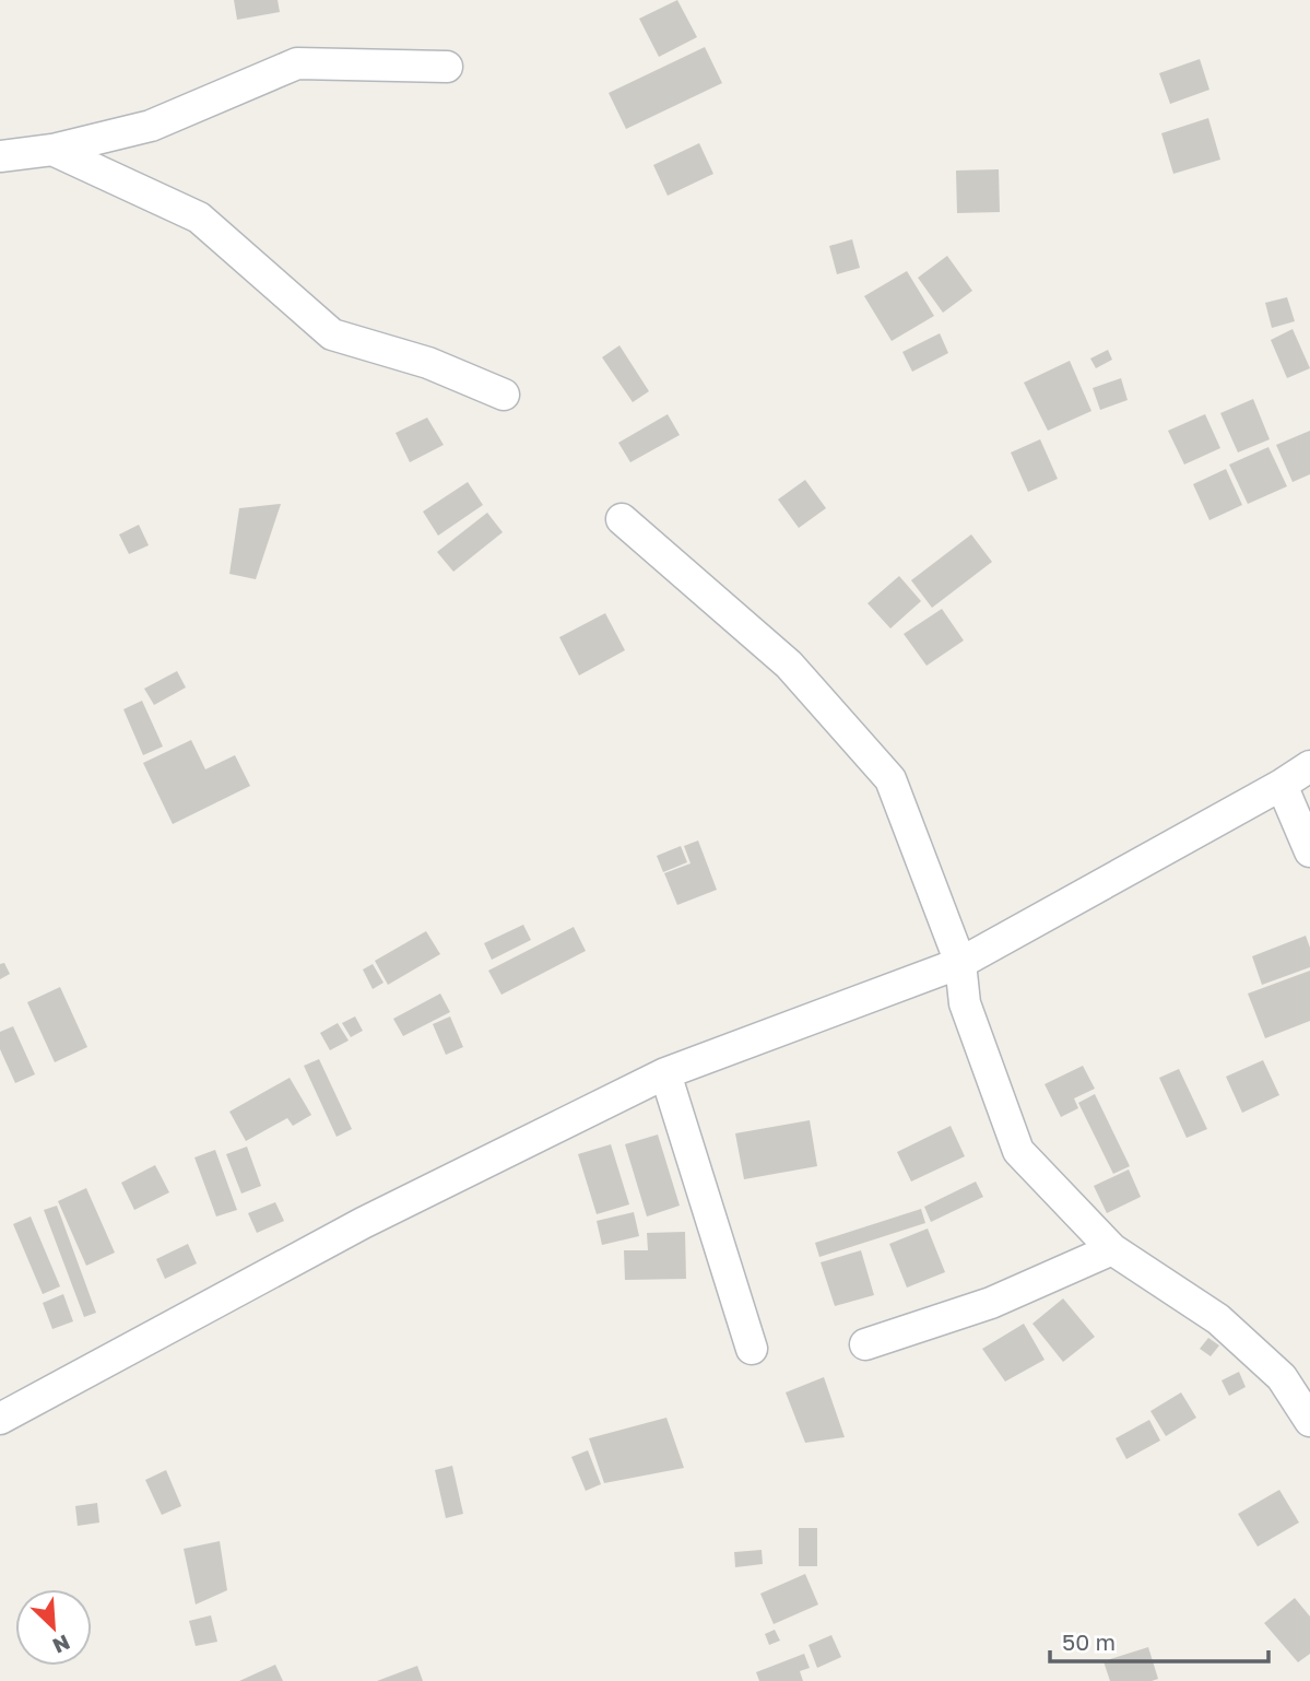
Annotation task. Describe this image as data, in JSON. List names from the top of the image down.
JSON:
{
  "scale_bar": "50 m",
  "north": "bottom right"
}
